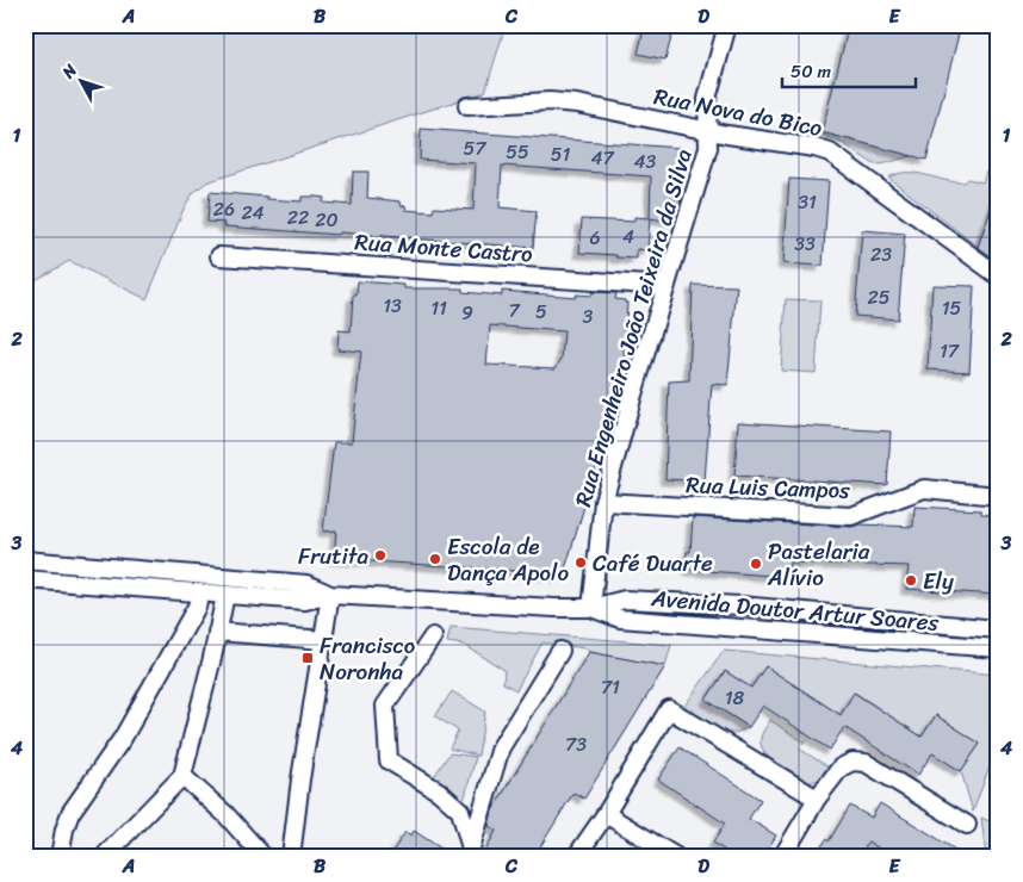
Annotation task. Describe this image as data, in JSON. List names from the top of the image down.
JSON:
{
  "streets": {
    "street": [
      "Rua Nova do Bico",
      "Rua Monte Castro",
      "Rua Engenheiro João Teixeira da Silva",
      "Rua Luis Campos",
      "Avenida Doutor Artur Soares"
    ]
  },
  "crossings": [
    ["Rua Nova do Bico", "Rua Engenheiro João Teixeira da Silva"],
    ["Rua Monte Castro", "Rua Engenheiro João Teixeira da Silva"],
    ["Rua Engenheiro João Teixeira da Silva", "Rua Luis Campos"],
    ["Rua Engenheiro João Teixeira da Silva", "Avenida Doutor Artur Soares"]
  ],
  "places": {
    "other": [
      "Frutita",
      "Escola de Dança Apolo",
      "Café Duarte",
      "Pastelaria Alívio",
      "Ely"
    ],
    "transit": ["Francisco Noronha"]
  },
  "house_numbers": [
    "57",
    "55",
    "51",
    "47",
    "43",
    "31",
    "26",
    "24",
    "22",
    "20",
    "4",
    "6",
    "33",
    "23",
    "25",
    "13",
    "11",
    "15",
    "7",
    "5",
    "9",
    "3",
    "17",
    "71",
    "18",
    "73"
  ],
  "scale_bar": "50 m",
  "north": "top left",
  "grid": {
    "columns": [
      "A",
      "B",
      "C",
      "D",
      "E"
    ],
    "rows": [
      "1",
      "2",
      "3",
      "4"
    ]
  }
}
